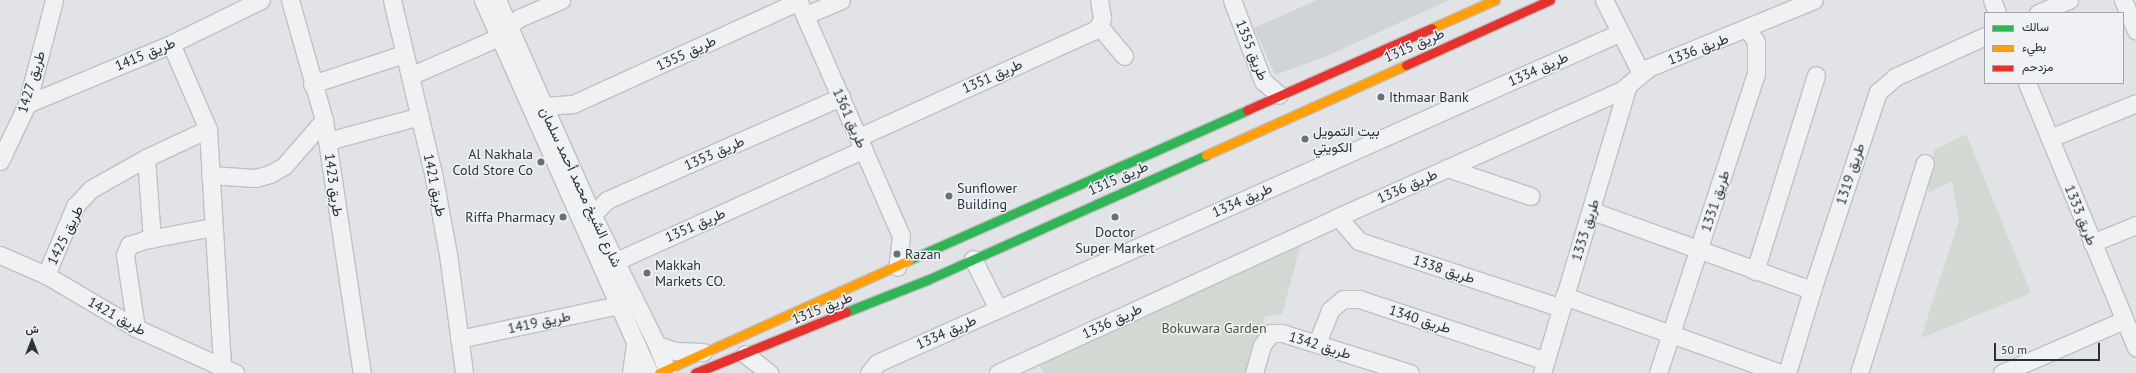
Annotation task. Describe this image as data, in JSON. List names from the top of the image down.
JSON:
{
  "streets": {
    "street": [
      "طريق 1315",
      "طريق 1336",
      "طريق 1355",
      "طريق 1415",
      "طريق 1334",
      "طريق 1351",
      "طريق 1427",
      "طريق 1361",
      "طريق 1353",
      "طريق 1319",
      "طريق 1423",
      "طريق 1421",
      "شارع الشيخ محمد أحمد سلمان",
      "طريق 1331",
      "طريق 1333",
      "طريق 1425",
      "طريق 1338",
      "طريق 1340",
      "طريق 1419",
      "طريق 1342"
    ]
  },
  "crossings": [
    ["طريق 1315", "طريق 1355"],
    ["طريق 1315", "شارع الشيخ محمد أحمد سلمان"],
    ["طريق 1336", "طريق 1331"],
    ["طريق 1336", "طريق 1333"],
    ["طريق 1336", "طريق 1338"],
    ["طريق 1355", "طريق 1361"],
    ["طريق 1355", "شارع الشيخ محمد أحمد سلمان"],
    ["طريق 1415", "طريق 1427"],
    ["طريق 1351", "طريق 1361"],
    ["طريق 1351", "شارع الشيخ محمد أحمد سلمان"],
    ["طريق 1361", "طريق 1353"],
    ["طريق 1353", "شارع الشيخ محمد أحمد سلمان"],
    ["طريق 1421", "طريق 1425"],
    ["طريق 1421", "طريق 1419"],
    ["شارع الشيخ محمد أحمد سلمان", "طريق 1419"],
    ["طريق 1331", "طريق 1338"],
    ["طريق 1333", "طريق 1338"],
    ["طريق 1333", "طريق 1340"],
    ["طريق 1340", "طريق 1342"]
  ],
  "parks": ["Bokuwara Garden"],
  "places": [
    "Ithmaar Bank",
    "بيت التمويل الكويتي",
    "Al Nakhala Cold Store Co",
    "Sunflower Building",
    "Riffa Pharmacy",
    "Doctor Super Market",
    "Razan",
    "Makkah Markets CO."
  ],
  "legend": ["سالك", "بطيء", "مزدحم"],
  "scale_bar": "50 m",
  "north": "top"
}
